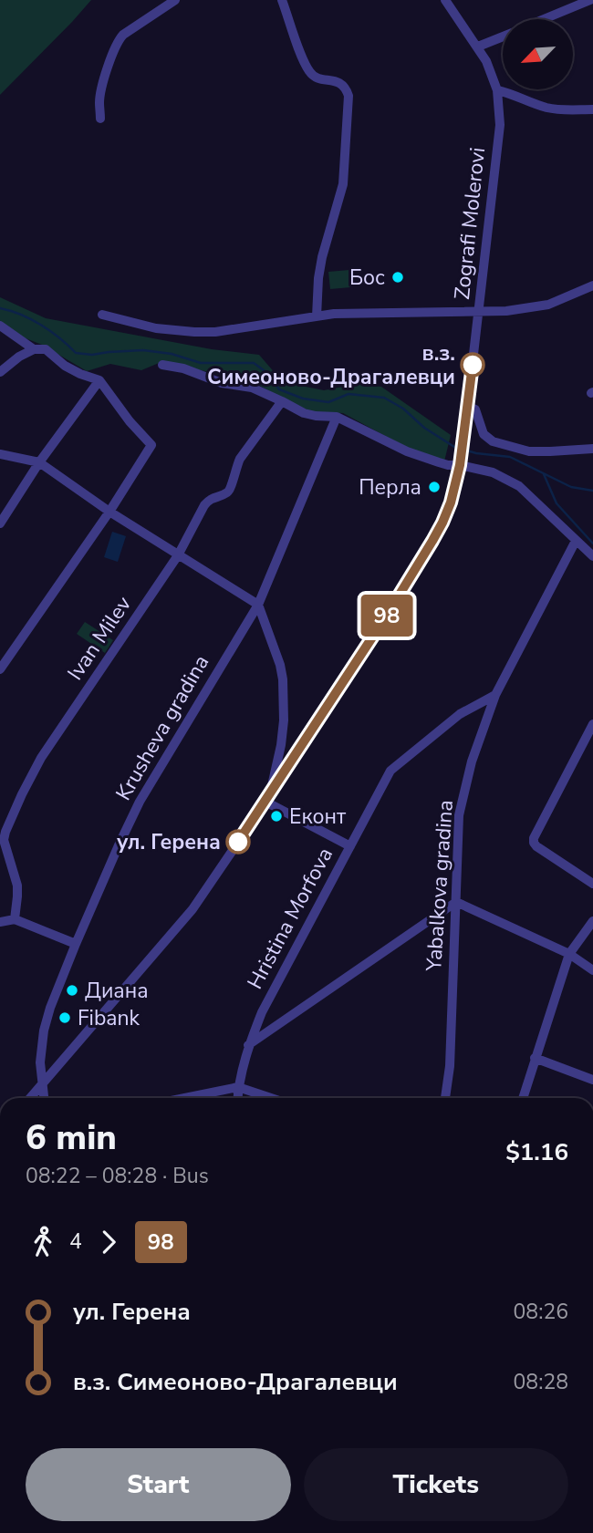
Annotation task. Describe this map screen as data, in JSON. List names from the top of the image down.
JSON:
{
  "streets": {
    "street": [
      "Zografi Molerovi",
      "Ivan Milev",
      "Krusheva gradina",
      "Yabalkova gradina",
      "Hristina Morfova"
    ]
  },
  "crossings": [
    ["Zografi Molerovi", "Krusheva gradina"],
    ["Yabalkova gradina", "Hristina Morfova"]
  ],
  "places": [
    "Бос",
    "в.з. Симеоново-Драгалевци",
    "Перла",
    "Еконт",
    "ул. Герена",
    "Диана",
    "Fibank"
  ],
  "lines": ["bus line 98"],
  "north": "bottom left",
  "page": {
    "on_map": "98",
    "heading": ["6 min", "08:22 – 08:28 · Bus", "$1.16"],
    "legs": ["4", "98"],
    "list": [
      {
        "name": "ул. Герена",
        "value": "08:26"
      },
      {
        "name": "в.з. Симеоново-Драгалевци",
        "value": "08:28"
      }
    ],
    "buttons": ["Start", "Tickets"]
  }
}
